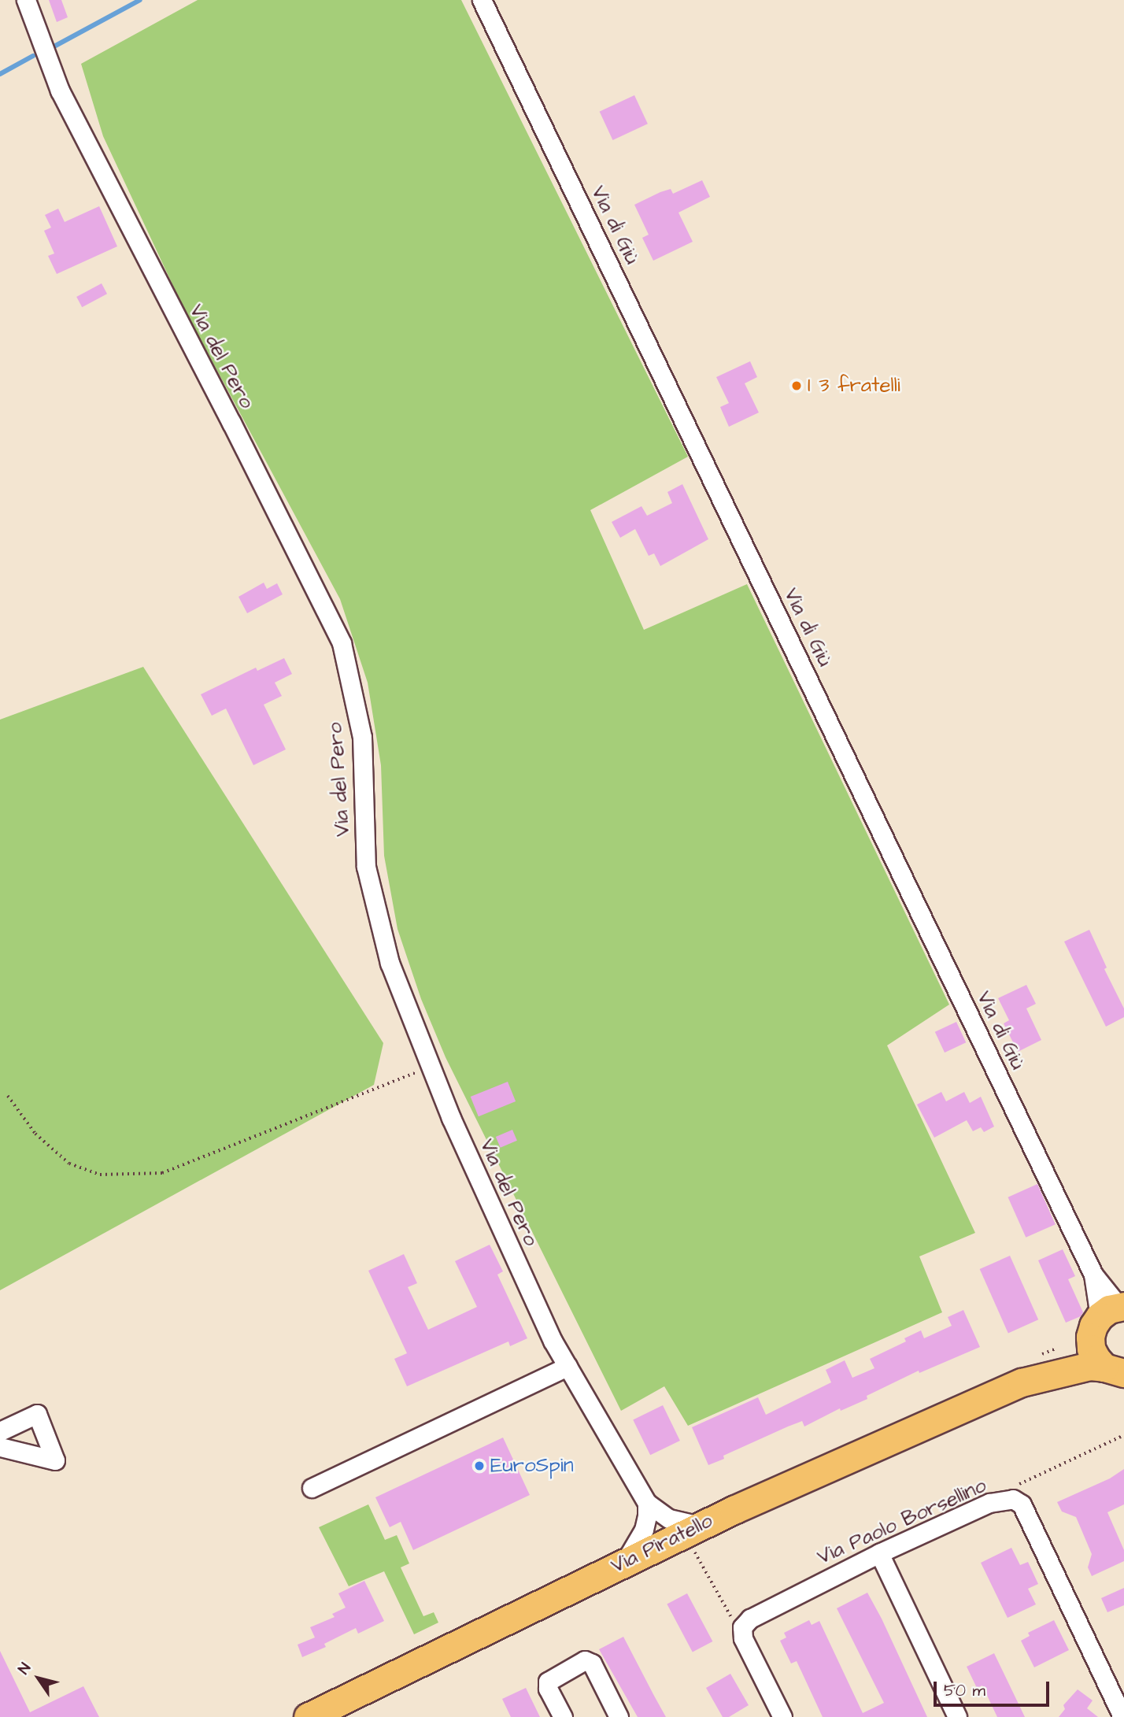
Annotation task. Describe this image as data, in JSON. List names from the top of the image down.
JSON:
{
  "streets": {
    "main road": ["Via Piratello"],
    "street": ["Via di Giù", "Via del Pero", "Via Paolo Borsellino"]
  },
  "crossings": [
    ["Via di Giù", "Via Piratello"],
    ["Via del Pero", "Via Piratello"]
  ],
  "places": ["I 3 fratelli", "EuroSpin"],
  "scale_bar": "50 m",
  "north": "top left"
}
